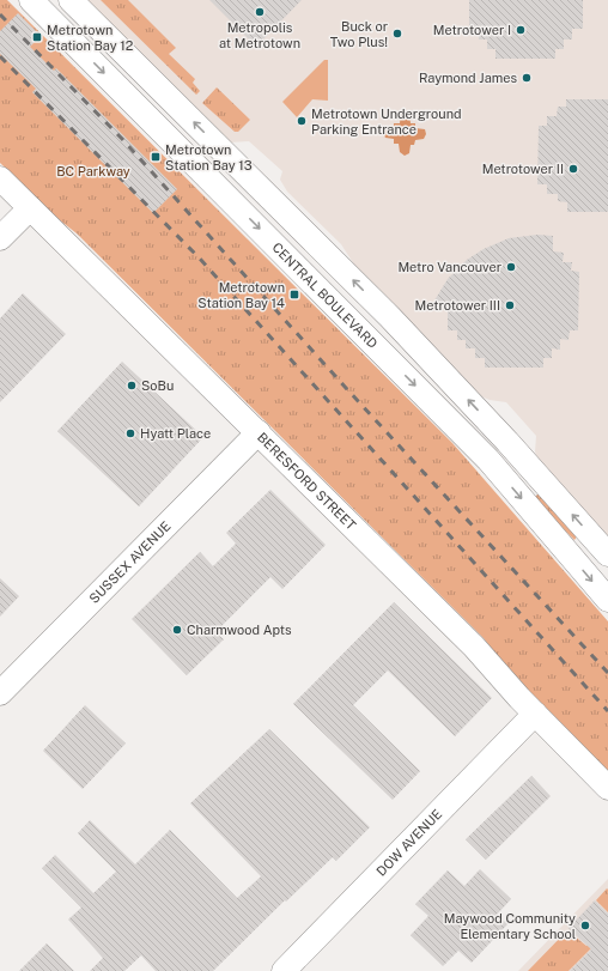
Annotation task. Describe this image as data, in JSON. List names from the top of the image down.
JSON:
{
  "streets": {
    "street": [
      "CENTRAL BOULEVARD",
      "BERESFORD STREET",
      "SUSSEX AVENUE",
      "DOW AVENUE"
    ]
  },
  "crossings": [
    ["BERESFORD STREET", "SUSSEX AVENUE"],
    ["BERESFORD STREET", "DOW AVENUE"]
  ],
  "parks": ["BC Parkway"],
  "places": {
    "other": [
      "Metropolis at Metrotown",
      "Metrotower I",
      "Buck or Two Plus!",
      "Raymond James",
      "Metrotown Underground Parking Entrance",
      "Metrotower II",
      "Metro Vancouver",
      "Metrotower III",
      "SoBu",
      "Hyatt Place",
      "Charmwood Apts",
      "Maywood Community Elementary School"
    ],
    "transit": ["Metrotown Station Bay 12", "Metrotown Station Bay 13", "Metrotown Station Bay 14"]
  }
}
